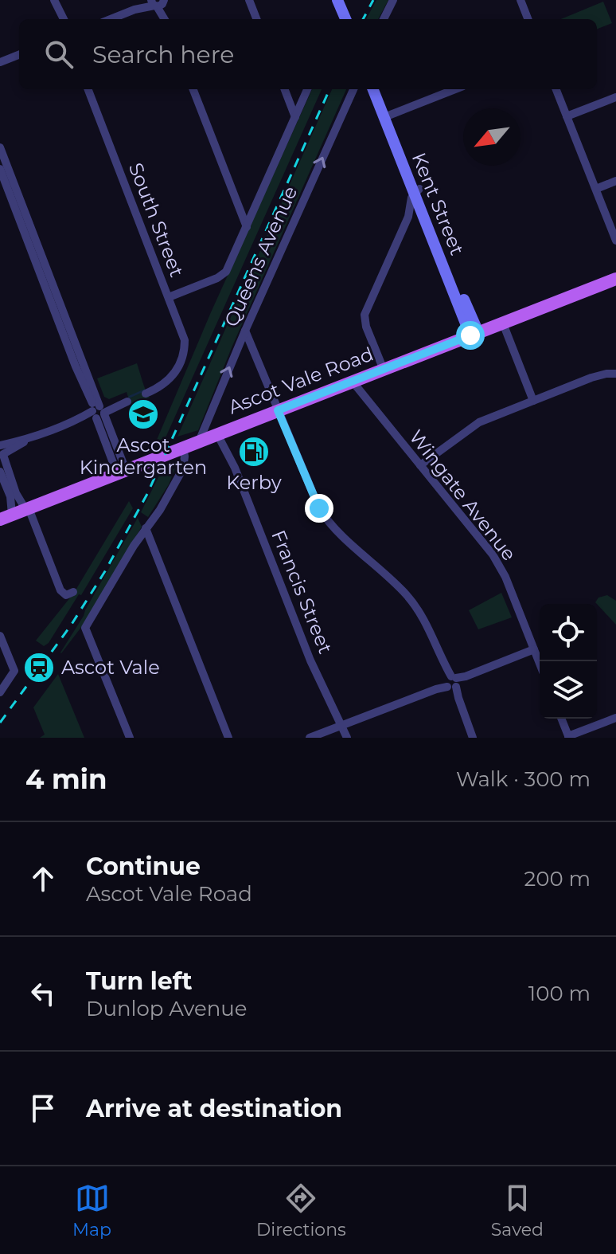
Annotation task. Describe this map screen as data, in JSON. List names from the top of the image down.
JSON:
{
  "streets": {
    "main road": ["Ascot Vale Road"],
    "street": [
      "Kent Street",
      "South Street",
      "Queens Avenue",
      "Wingate Avenue",
      "Francis Street"
    ]
  },
  "crossings": [
    ["Kent Street", "Ascot Vale Road"],
    ["Queens Avenue", "Ascot Vale Road"],
    ["Ascot Vale Road", "Wingate Avenue"],
    ["Ascot Vale Road", "Francis Street"]
  ],
  "places": {
    "school or university": ["Ascot Kindergarten"],
    "fuel station": ["Kerby"],
    "station": ["Ascot Vale"]
  },
  "north": "bottom left",
  "page": {
    "search": "Search here",
    "heading": ["4 min", "Walk · 300 m"],
    "list": [
      ["Continue", "Ascot Vale Road", "200 m"],
      ["Turn left", "Dunlop Avenue", "100 m"],
      "Arrive at destination"
    ],
    "nav": ["Map", "Directions", "Saved"]
  }
}
